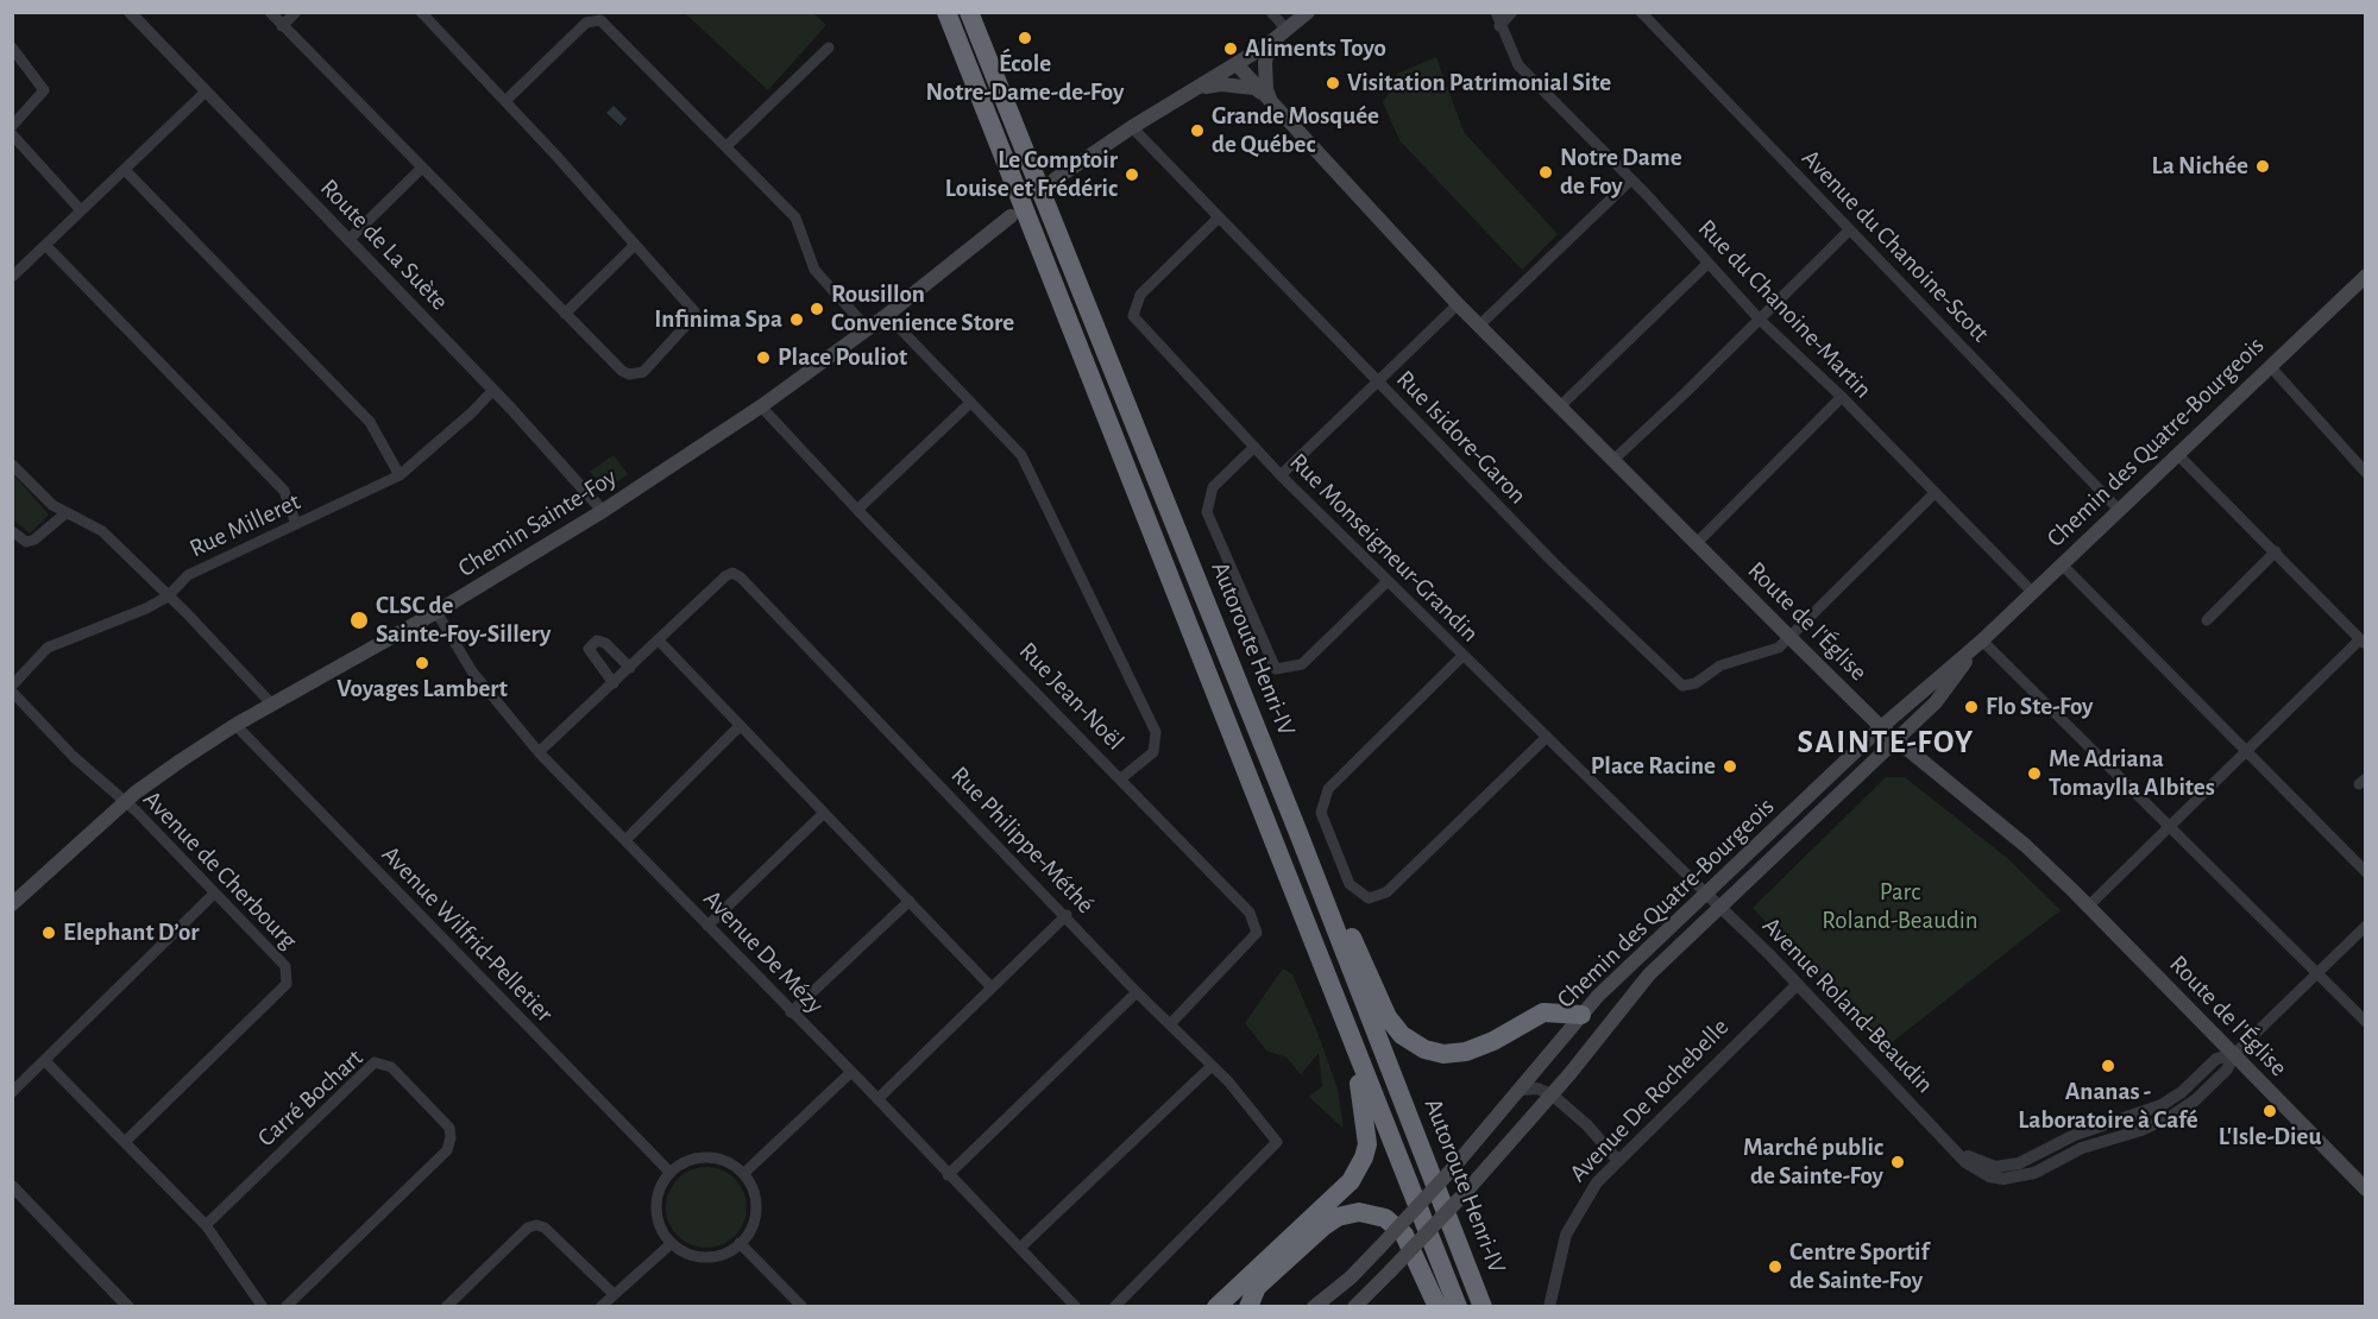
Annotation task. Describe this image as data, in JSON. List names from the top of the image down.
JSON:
{
  "streets": {
    "highway": ["Autoroute Henri-IV"],
    "main road": ["Chemin des Quatre-Bourgeois", "Chemin Sainte-Foy", "Route de l'Église"],
    "street": [
      "Route de La Suète",
      "Avenue du Chanoine-Scott",
      "Rue du Chanoine-Martin",
      "Rue Isidore-Garon",
      "Rue Milleret",
      "Rue Monseigneur-Grandin",
      "Rue Jean-Noël",
      "Rue Philippe-Méthé",
      "Avenue de Cherbourg",
      "Avenue Wilfrid-Pelletier",
      "Avenue De Mézy",
      "Avenue Roland-Beaudin",
      "Carré Bochart",
      "Avenue De Rochebelle"
    ]
  },
  "crossings": [
    ["Route de La Suète", "Chemin Sainte-Foy"],
    ["Route de La Suète", "Rue Milleret"],
    ["Avenue du Chanoine-Scott", "Chemin des Quatre-Bourgeois"],
    ["Rue du Chanoine-Martin", "Chemin des Quatre-Bourgeois"],
    ["Rue Isidore-Garon", "Rue Monseigneur-Grandin"],
    ["Rue Isidore-Garon", "Route de l'Église"],
    ["Chemin des Quatre-Bourgeois", "Rue Monseigneur-Grandin"],
    ["Chemin des Quatre-Bourgeois", "Route de l'Église"],
    ["Chemin des Quatre-Bourgeois", "Avenue Roland-Beaudin"],
    ["Chemin Sainte-Foy", "Rue Jean-Noël"],
    ["Chemin Sainte-Foy", "Avenue de Cherbourg"],
    ["Chemin Sainte-Foy", "Avenue Wilfrid-Pelletier"],
    ["Chemin Sainte-Foy", "Avenue De Mézy"],
    ["Rue Monseigneur-Grandin", "Avenue Roland-Beaudin"],
    ["Route de l'Église", "Avenue Roland-Beaudin"],
    ["Rue Jean-Noël", "Rue Philippe-Méthé"],
    ["Avenue Roland-Beaudin", "Avenue De Rochebelle"]
  ],
  "districts": ["SAINTE-FOY"],
  "parks": ["Parc Roland-Beaudin"],
  "places": [
    "École Notre-Dame-de-Foy",
    "Aliments Toyo",
    "Visitation Patrimonial Site",
    "Grande Mosquée de Québec",
    "La Nichée",
    "Notre Dame de Foy",
    "Le Comptoir Louise et Frédéric",
    "Rousillon Convenience Store",
    "Infinima Spa",
    "Place Pouliot",
    "CLSC de Sainte-Foy-Sillery",
    "Voyages Lambert",
    "Flo Ste-Foy",
    "Place Racine",
    "Me Adriana Tomaylla Albites",
    "Elephant D’or",
    "Ananas - Laboratoire à Café",
    "L'Isle-Dieu",
    "Marché public de Sainte-Foy",
    "Centre Sportif de Sainte-Foy"
  ]
}
